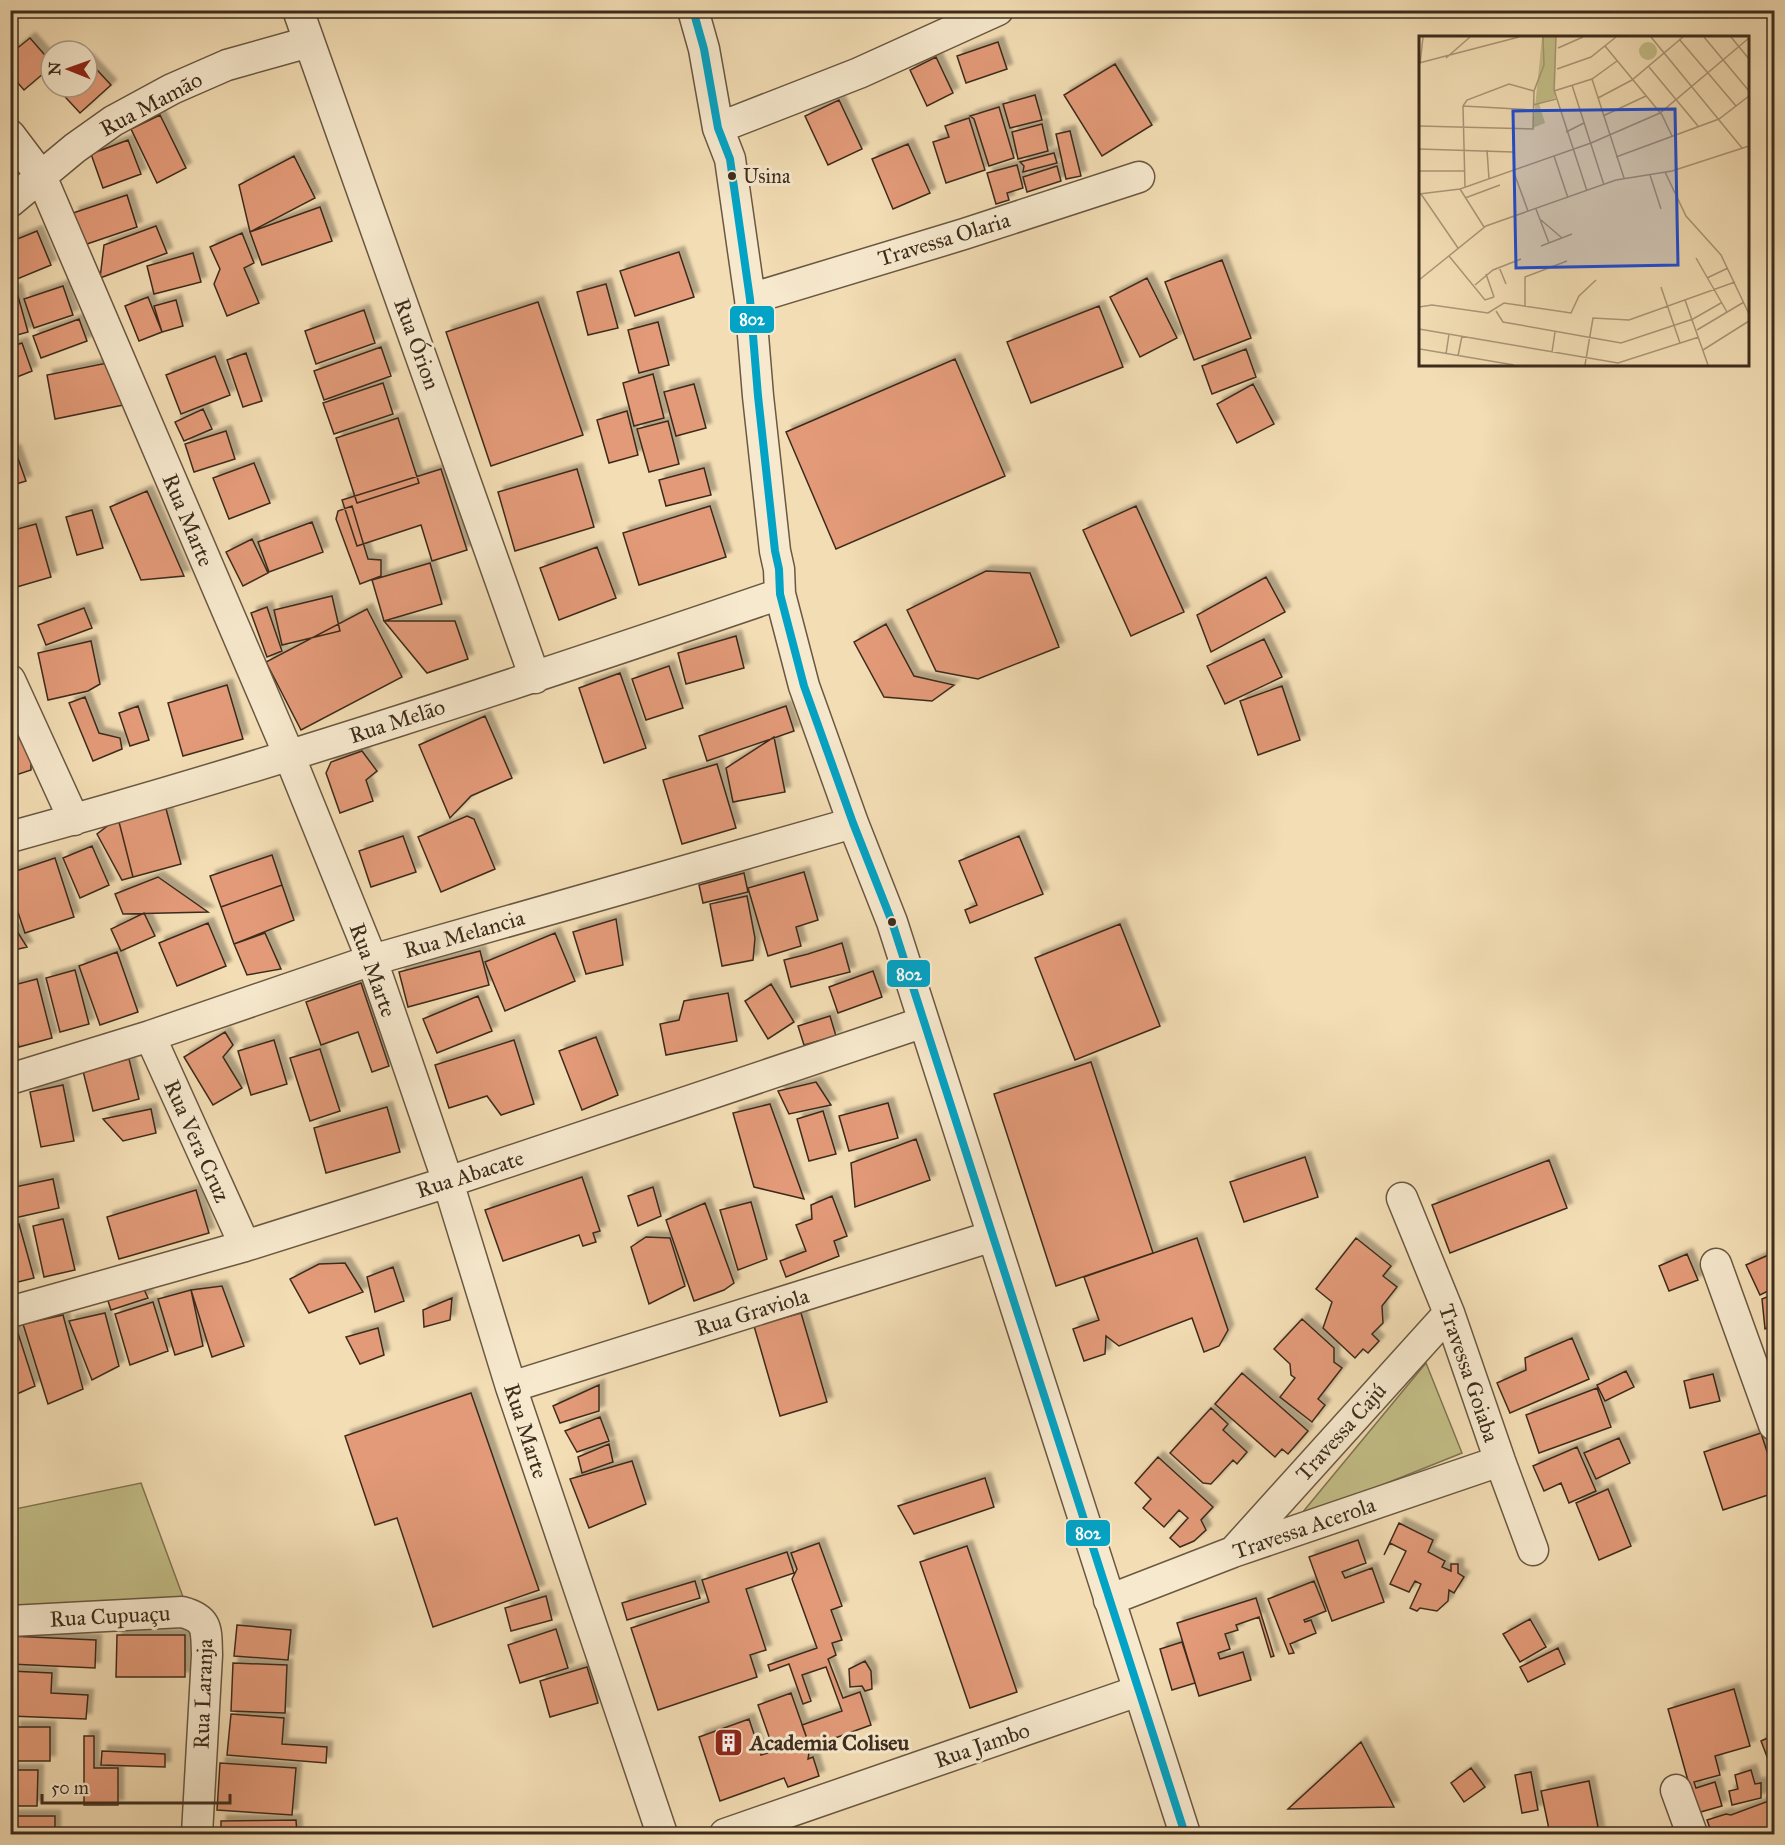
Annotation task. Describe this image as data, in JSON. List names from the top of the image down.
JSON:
{
  "streets": {
    "street": [
      "Rua Mamão",
      "Travessa Olaria",
      "Rua Órion",
      "Rua Marte",
      "Rua Melão",
      "Rua Melancia",
      "Rua Vera Cruz",
      "Rua Abacate",
      "Rua Graviola",
      "Travessa Goiaba",
      "Travessa Cajú",
      "Travessa Acerola",
      "Rua Cupuaçu",
      "Rua Laranja",
      "Rua Jambo"
    ]
  },
  "crossings": [
    ["Rua Mamão", "Rua Órion"],
    ["Rua Mamão", "Rua Marte"],
    ["Rua Órion", "Rua Melão"],
    ["Rua Marte", "Rua Melão"],
    ["Rua Marte", "Rua Melancia"],
    ["Rua Marte", "Rua Abacate"],
    ["Rua Marte", "Rua Graviola"],
    ["Rua Melancia", "Rua Vera Cruz"],
    ["Rua Vera Cruz", "Rua Abacate"],
    ["Travessa Goiaba", "Travessa Cajú"],
    ["Travessa Goiaba", "Travessa Acerola"],
    ["Travessa Cajú", "Travessa Acerola"],
    ["Rua Cupuaçu", "Rua Laranja"]
  ],
  "places": {
    "other": ["Usina"],
    "building": ["Academia Coliseu"]
  },
  "lines": ["transit line 802"],
  "scale_bar": "50 m",
  "north": "left"
}
